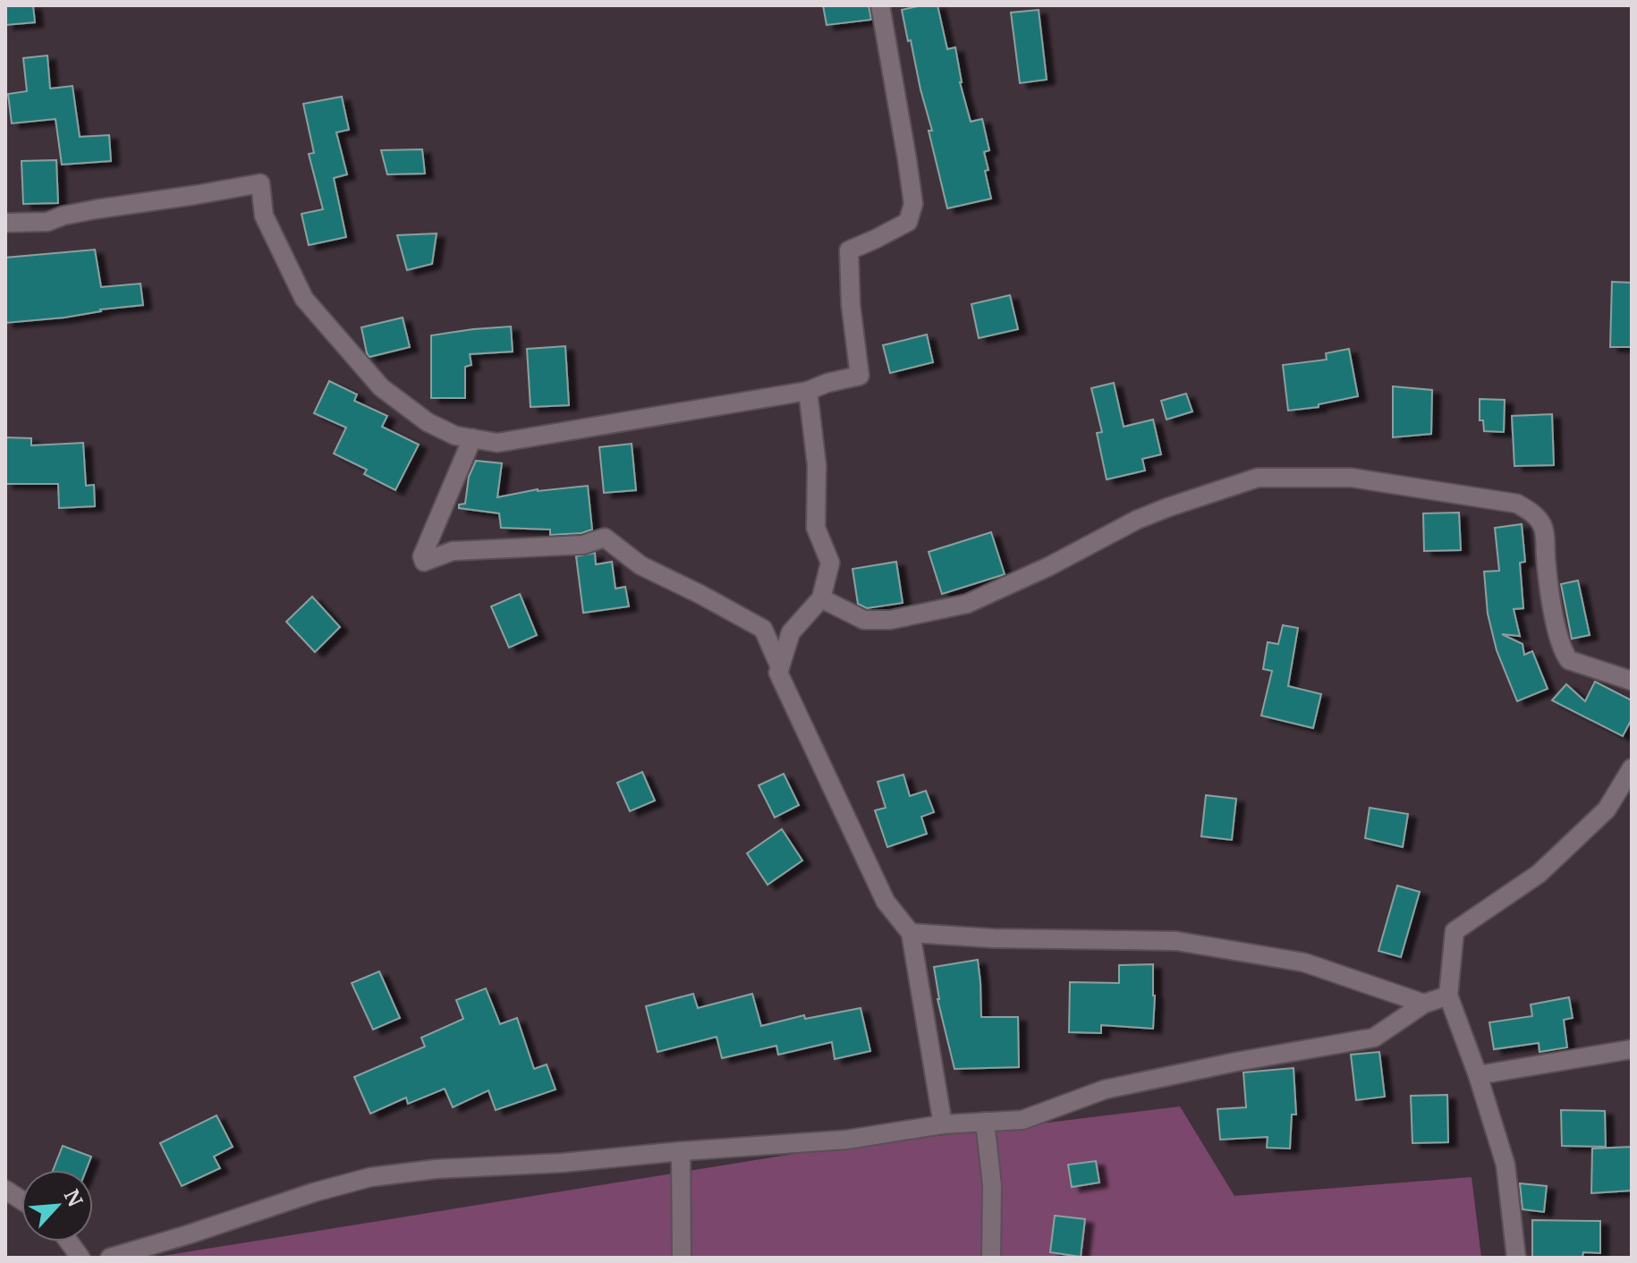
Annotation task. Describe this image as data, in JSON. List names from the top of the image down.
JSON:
{
  "north": "top right"
}
